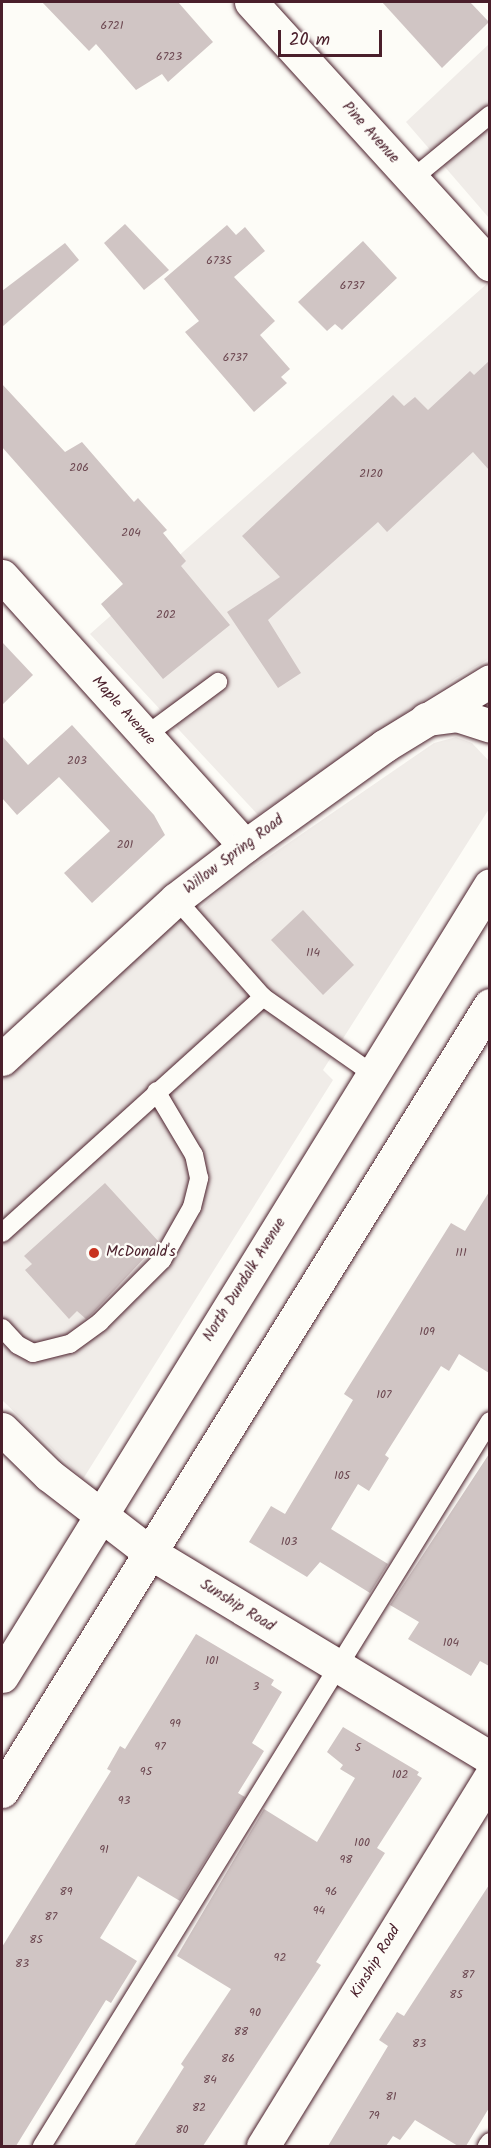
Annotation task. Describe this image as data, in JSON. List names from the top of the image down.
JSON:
{
  "streets": {
    "street": [
      "Pine Avenue",
      "Maple Avenue",
      "Willow Spring Road",
      "North Dundalk Avenue",
      "Sunship Road",
      "Kinship Road"
    ]
  },
  "crossings": [
    ["Maple Avenue", "Willow Spring Road"],
    ["North Dundalk Avenue", "Sunship Road"]
  ],
  "places": ["McDonald's"],
  "house_numbers": [
    "6721",
    "6723",
    "6735",
    "6737",
    "6737",
    "206",
    "2120",
    "204",
    "202",
    "203",
    "201",
    "114",
    "111",
    "109",
    "107",
    "105",
    "103",
    "104",
    "101",
    "3",
    "99",
    "97",
    "5",
    "95",
    "102",
    "93",
    "100",
    "91",
    "98",
    "89",
    "96",
    "94",
    "87",
    "85",
    "92",
    "83",
    "87",
    "85",
    "90",
    "88",
    "83",
    "86",
    "84",
    "81",
    "82",
    "79",
    "80"
  ],
  "scale_bar": "20 m"
}
